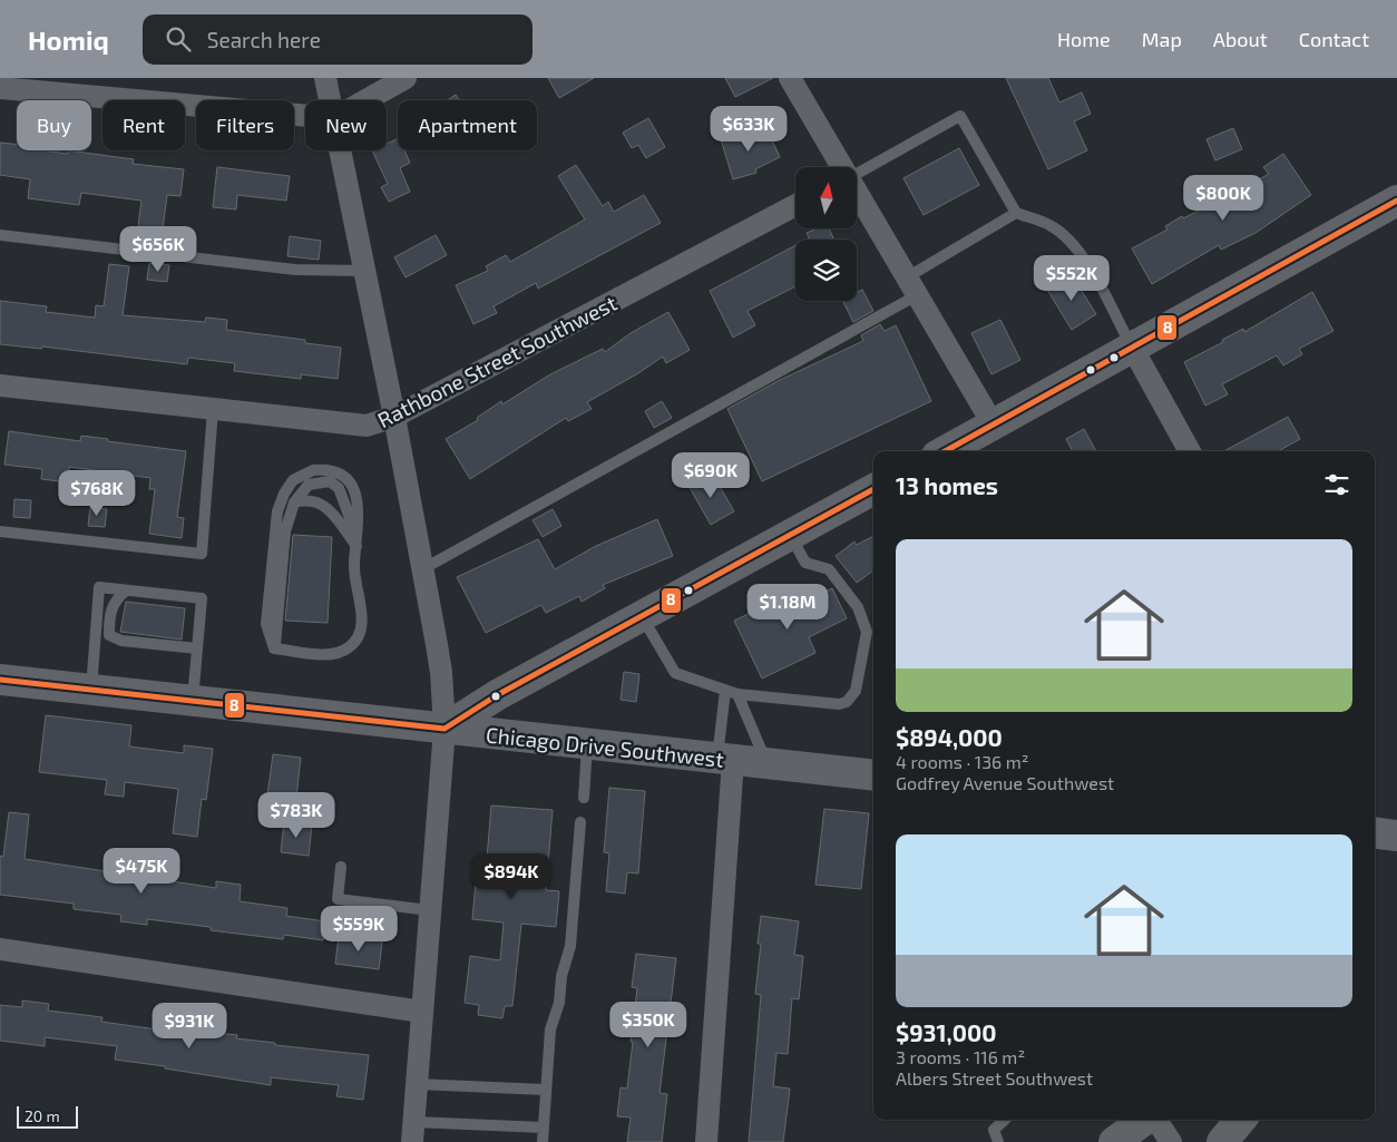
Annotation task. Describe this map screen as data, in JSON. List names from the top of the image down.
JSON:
{
  "streets": {
    "main road": ["Chicago Drive Southwest"],
    "street": ["Rathbone Street Southwest"]
  },
  "lines": ["transit line 8"],
  "scale_bar": "20 m",
  "north": "top",
  "page": {
    "header": "Homiq",
    "search": "Search here",
    "nav": [
      "Home",
      "Map",
      "About",
      "Contact"
    ],
    "chip": [
      "Buy",
      "Rent",
      "Filters",
      "New",
      "Apartment"
    ],
    "price": [
      "$633K",
      "$800K",
      "$656K",
      "$552K",
      "$690K",
      "$768K",
      "$1.18M",
      "$783K",
      "$475K",
      "$894K",
      "$559K",
      "$350K",
      "$931K"
    ],
    "heading": "13 homes",
    "list": [
      {
        "name": "$894,000",
        "note": "4 rooms · 136 m² · Godfrey Avenue Southwest"
      },
      {
        "name": "$931,000",
        "note": "3 rooms · 116 m² · Albers Street Southwest"
      }
    ],
    "scale": "20 m"
  }
}
